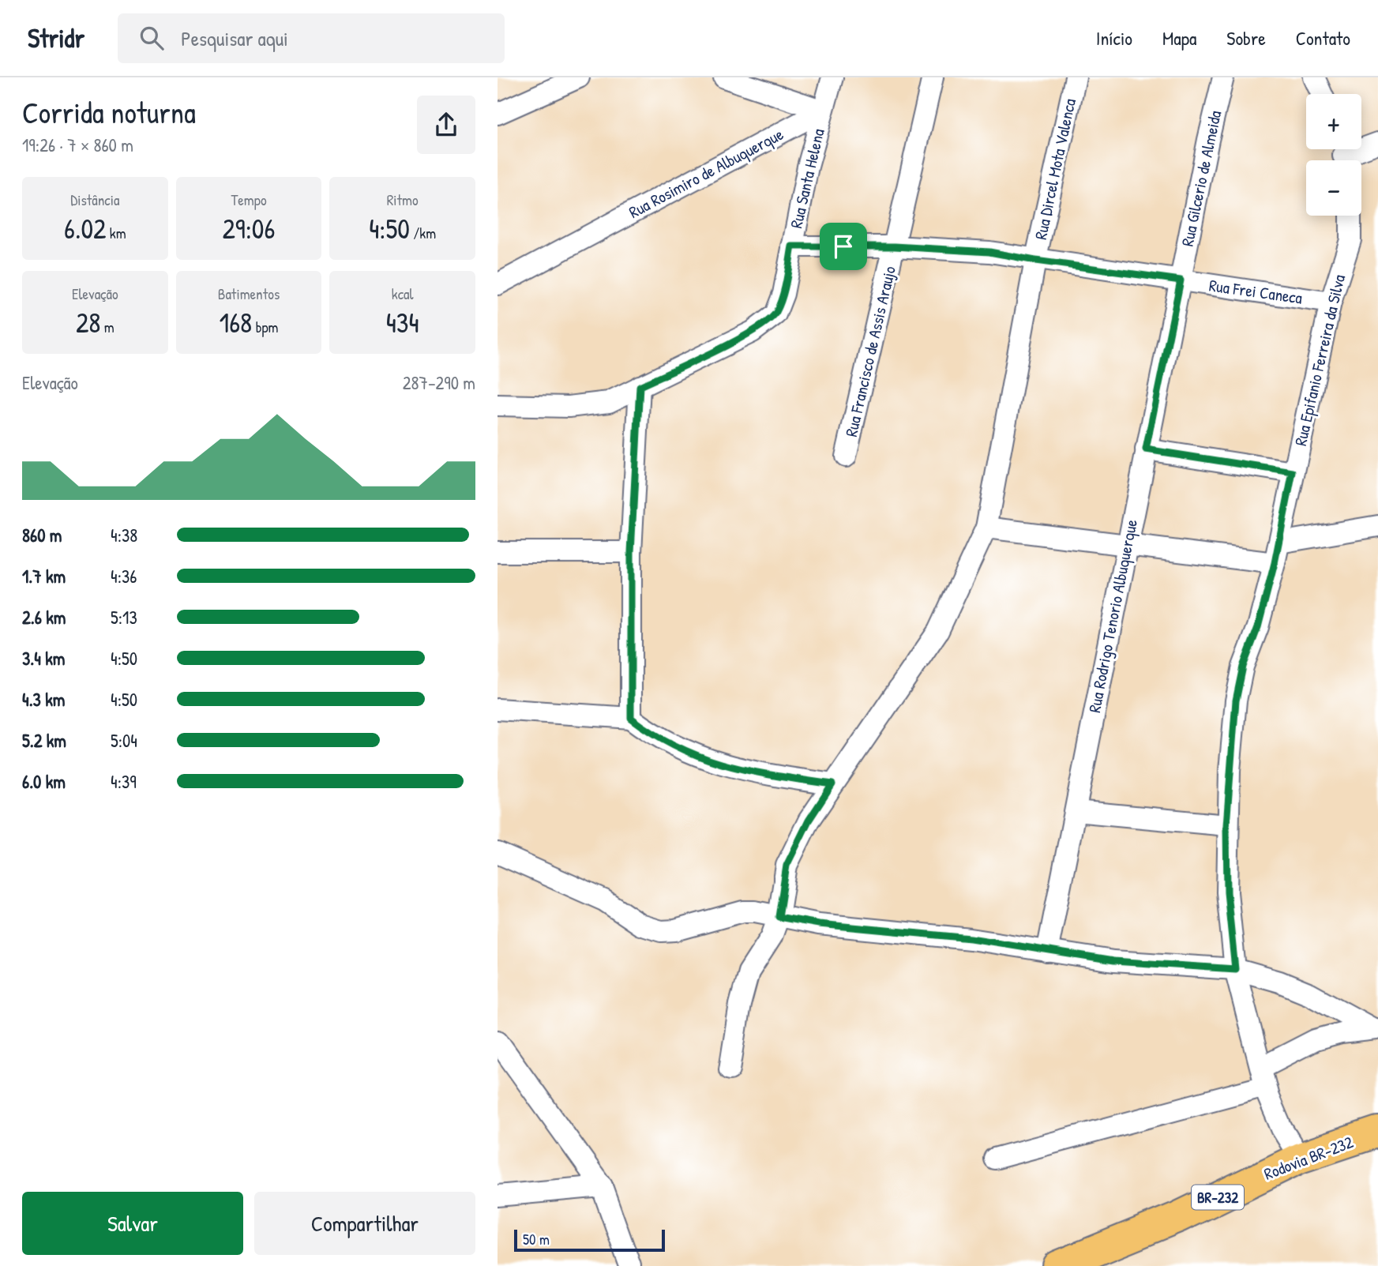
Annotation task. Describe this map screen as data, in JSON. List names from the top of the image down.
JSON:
{
  "streets": {
    "highway": ["Rodovia BR-232", "BR-232"],
    "street": [
      "Rua Dircel Mota Valenca",
      "Rua Rosimiro de Albuquerque",
      "Rua Santa Helena",
      "Rua Gilcerio de Almeida",
      "Rua Frei Caneca",
      "Rua Francisco de Assis Araujo",
      "Rua Epifanio Ferreira da Silva",
      "Rua Rodrigo Tenorio Albuquerque"
    ]
  },
  "crossings": [
    ["Rua Dircel Mota Valenca", "Rua Francisco de Assis Araujo"],
    ["Rua Rosimiro de Albuquerque", "Rua Santa Helena"],
    ["Rua Santa Helena", "Rua Francisco de Assis Araujo"],
    ["Rua Gilcerio de Almeida", "Rua Frei Caneca"],
    ["Rua Gilcerio de Almeida", "Rua Francisco de Assis Araujo"],
    ["Rua Gilcerio de Almeida", "Rua Rodrigo Tenorio Albuquerque"],
    ["Rua Frei Caneca", "Rua Francisco de Assis Araujo"],
    ["Rua Frei Caneca", "Rua Epifanio Ferreira da Silva"],
    ["Rua Frei Caneca", "Rua Rodrigo Tenorio Albuquerque"],
    ["Rua Francisco de Assis Araujo", "Rua Rodrigo Tenorio Albuquerque"],
    ["Rua Epifanio Ferreira da Silva", "Rodovia BR-232"]
  ],
  "scale_bar": "50 m",
  "page": {
    "header": "Stridr",
    "search": "Pesquisar aqui",
    "nav": [
      "Início",
      "Mapa",
      "Sobre",
      "Contato"
    ],
    "heading": ["Corrida noturna", "19:26 · 7 × 860 m"],
    "map_buttons": ["+", "−"],
    "stats": [
      ["Distância", "6.02 km"],
      ["Tempo", "29:06"],
      ["Ritmo", "4:50 /km"],
      ["Elevação", "28 m"],
      ["Batimentos", "168 bpm"],
      ["kcal", "434"]
    ],
    "chart": ["Elevação", "287–290 m"],
    "list": [
      {
        "name": "860 m",
        "note": "4:38"
      },
      {
        "name": "1.7 km",
        "note": "4:36"
      },
      {
        "name": "2.6 km",
        "note": "5:13"
      },
      {
        "name": "3.4 km",
        "note": "4:50"
      },
      {
        "name": "4.3 km",
        "note": "4:50"
      },
      {
        "name": "5.2 km",
        "note": "5:04"
      },
      {
        "name": "6.0 km",
        "note": "4:39"
      }
    ],
    "buttons": ["Salvar", "Compartilhar"],
    "scale": "50 m"
  }
}
